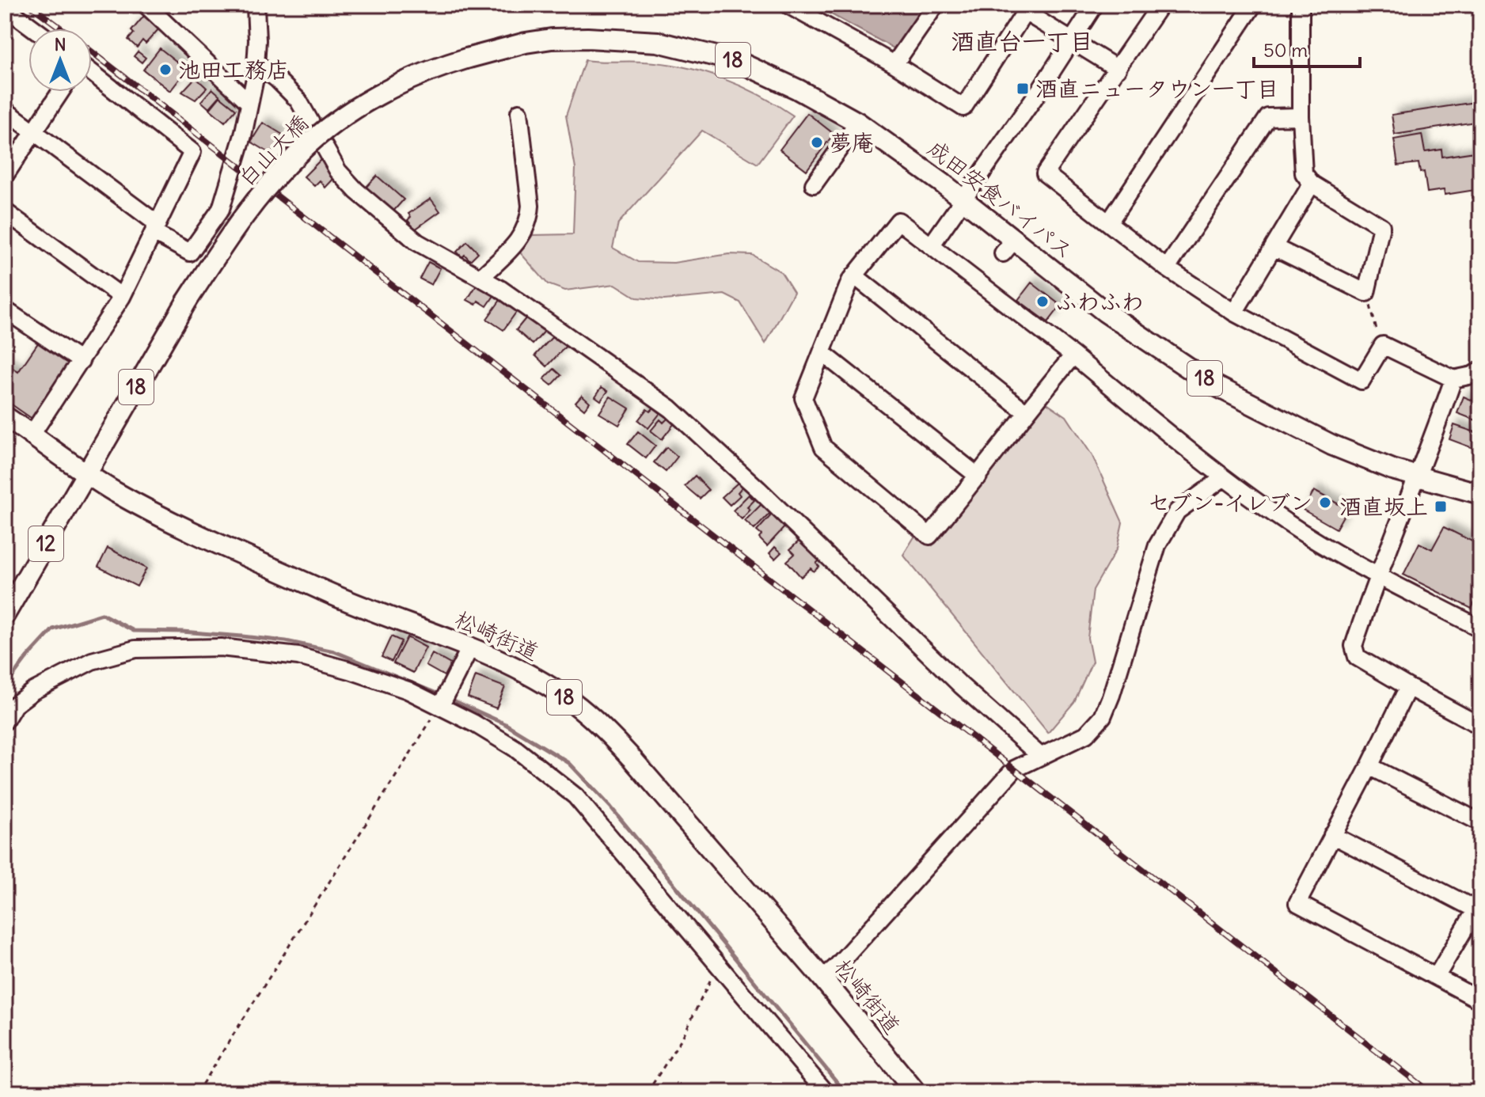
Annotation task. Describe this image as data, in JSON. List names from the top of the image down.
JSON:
{
  "streets": {
    "main road": [
      "18",
      "白山大橋",
      "成田安食バイパス",
      "12",
      "松崎街道"
    ]
  },
  "crossings": [
    ["白山大橋", "成田安食バイパス"],
    ["白山大橋", "12"],
    ["白山大橋", "松崎街道"],
    ["12", "松崎街道"]
  ],
  "districts": ["酒直台一丁目"],
  "places": {
    "other": [
      "池田工務店",
      "夢庵",
      "ふわふわ",
      "セブン-イレブン"
    ],
    "transit": ["酒直ニュータウン一丁目", "酒直坂上"]
  },
  "scale_bar": "50 m",
  "north": "top"
}
